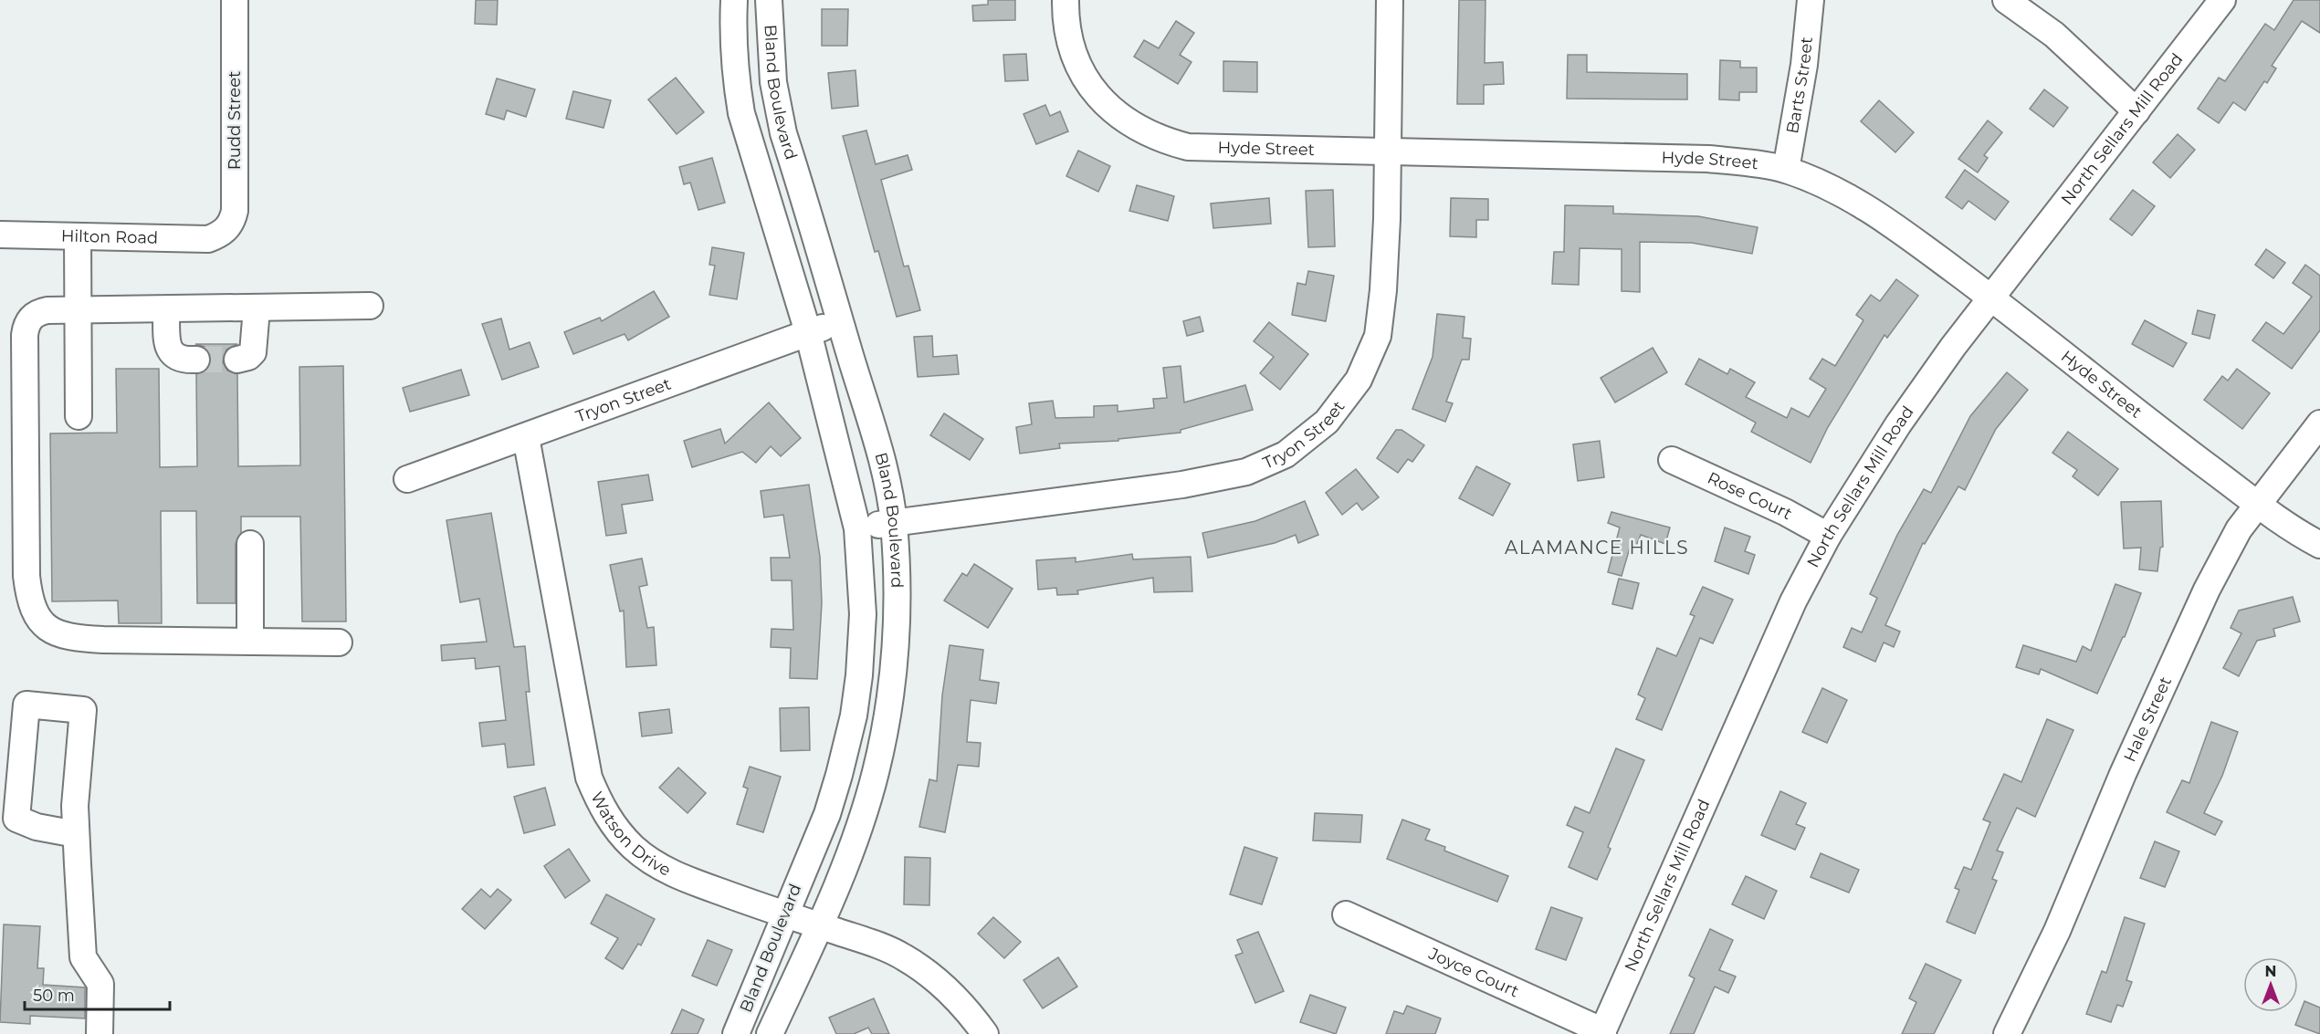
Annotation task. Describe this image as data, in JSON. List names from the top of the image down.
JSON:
{
  "streets": {
    "street": [
      "Barts Street",
      "Bland Boulevard",
      "Rudd Street",
      "North Sellars Mill Road",
      "Hyde Street",
      "Hilton Road",
      "Tryon Street",
      "Rose Court",
      "Hale Street",
      "Watson Drive",
      "Joyce Court"
    ]
  },
  "crossings": [
    ["Barts Street", "Hyde Street"],
    ["Bland Boulevard", "Tryon Street"],
    ["Bland Boulevard", "Watson Drive"],
    ["Rudd Street", "Hilton Road"],
    ["North Sellars Mill Road", "Hyde Street"],
    ["North Sellars Mill Road", "Rose Court"],
    ["North Sellars Mill Road", "Joyce Court"],
    ["Hyde Street", "Tryon Street"],
    ["Hyde Street", "Hale Street"],
    ["Tryon Street", "Watson Drive"]
  ],
  "districts": ["ALAMANCE HILLS"],
  "scale_bar": "50 m",
  "north": "top"
}
